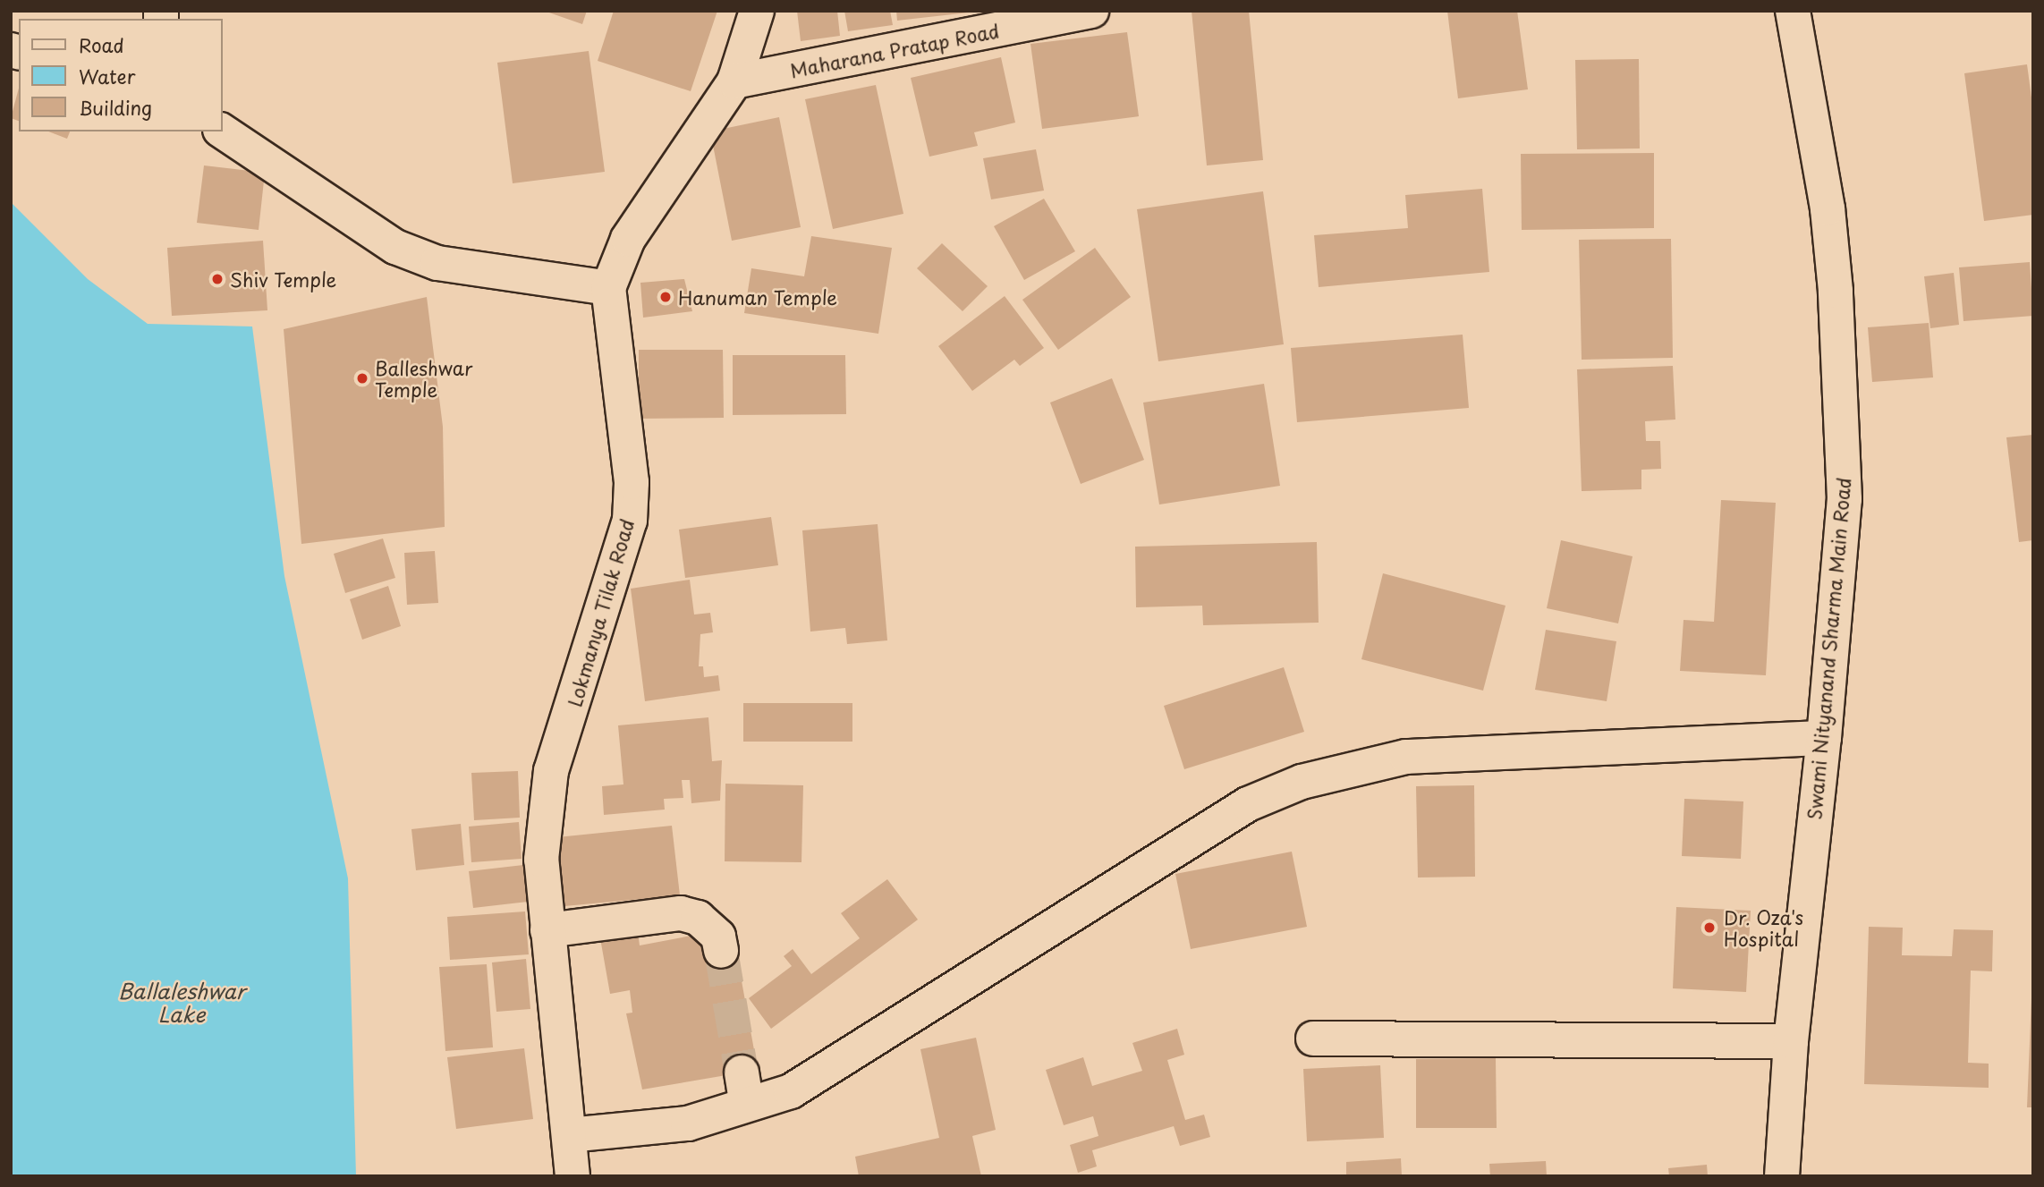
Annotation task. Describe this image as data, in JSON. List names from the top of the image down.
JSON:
{
  "streets": {
    "street": ["Maharana Pratap Road", "Lokmanya Tilak Road", "Swami Nityanand Sharma Main Road"]
  },
  "crossings": [
    ["Maharana Pratap Road", "Lokmanya Tilak Road"]
  ],
  "water": ["Ballaleshwar Lake"],
  "places": [
    "Shiv Temple",
    "Hanuman Temple",
    "Balleshwar Temple",
    "Dr. Oza's Hospital"
  ],
  "legend": ["Road", "Water", "Building"]
}
